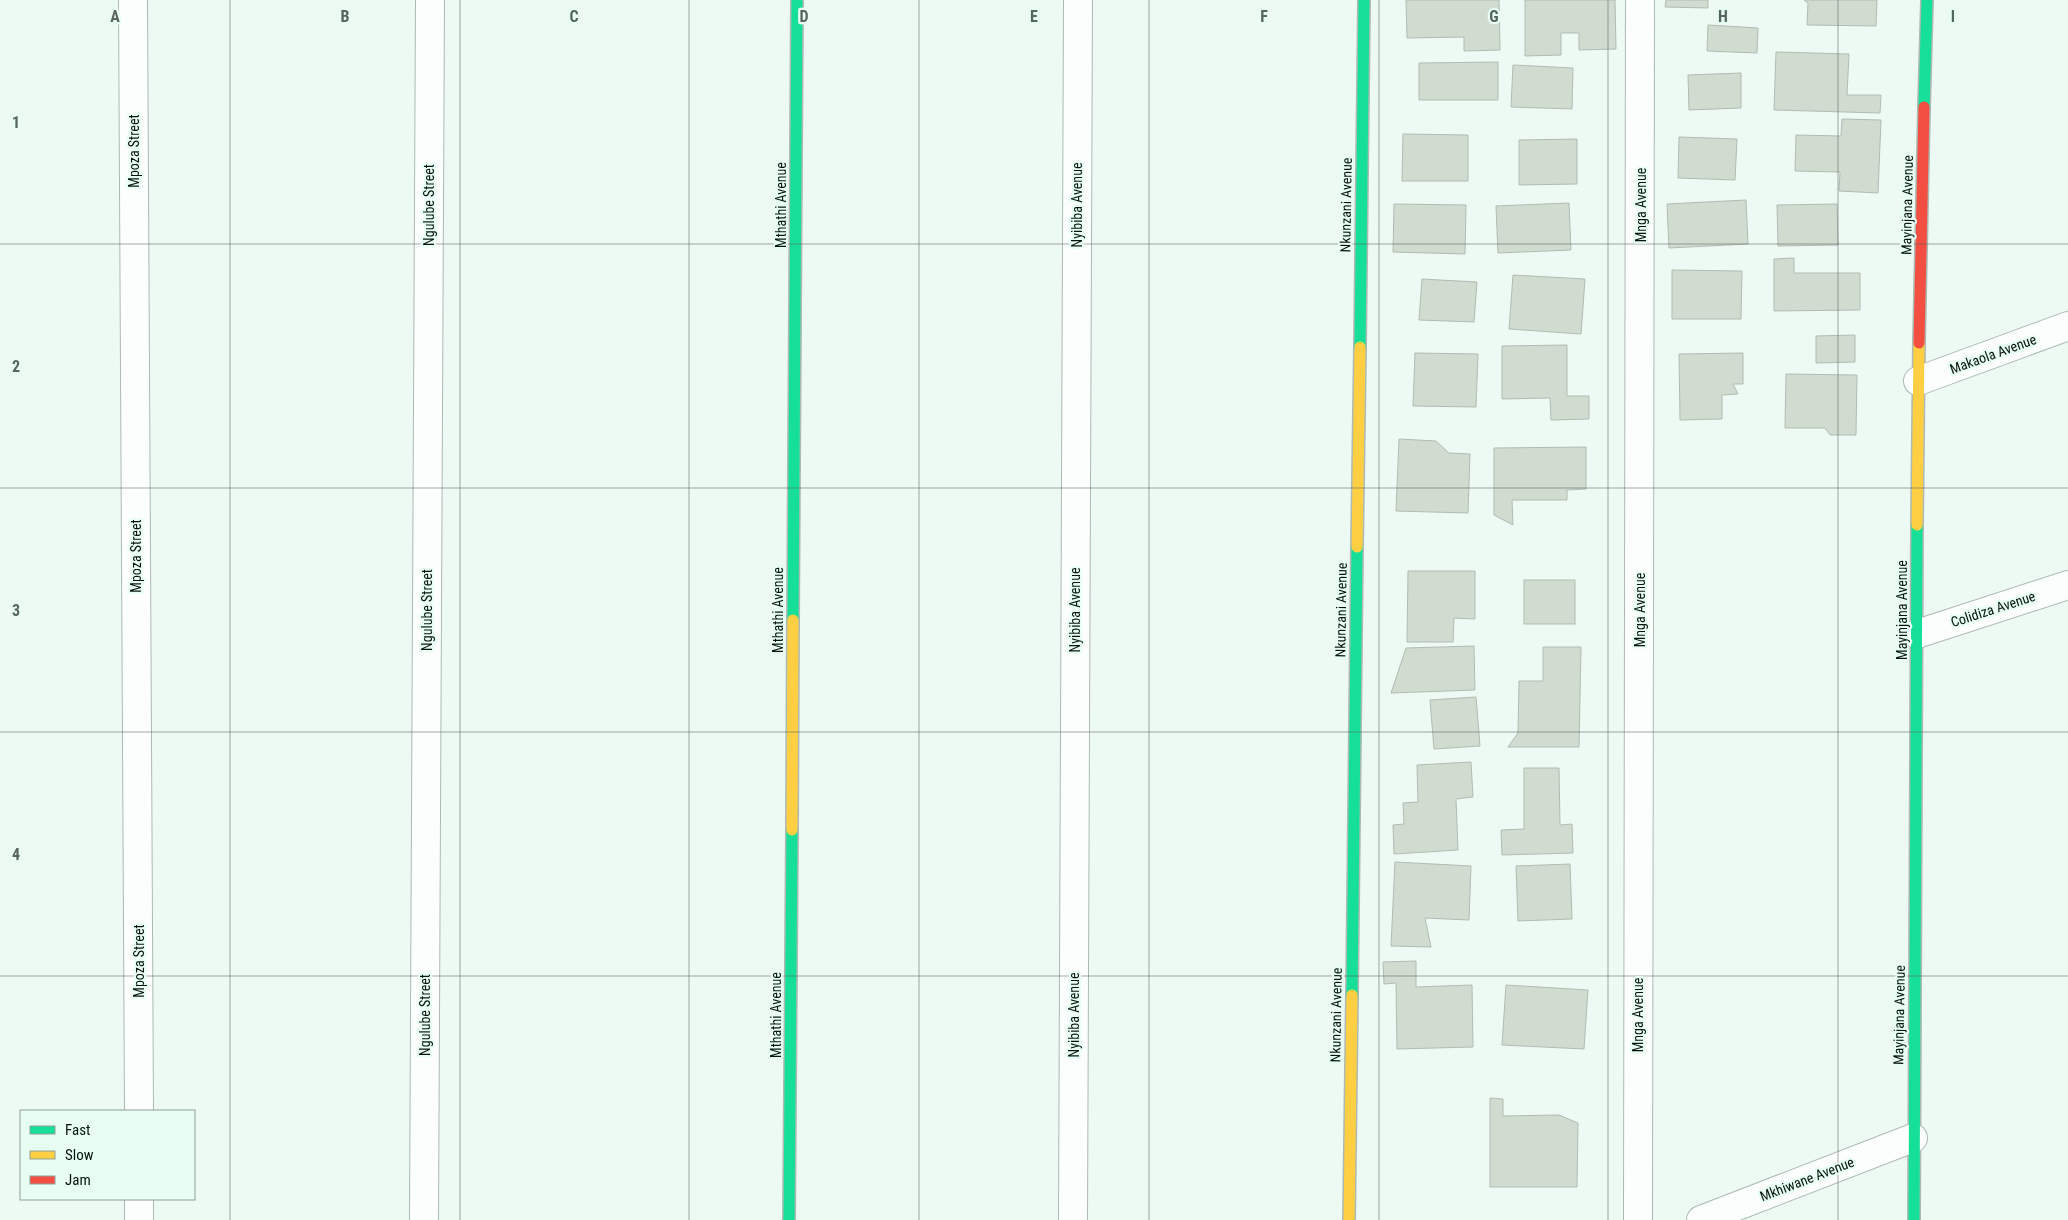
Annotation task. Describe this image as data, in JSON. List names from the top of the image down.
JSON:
{
  "streets": {
    "street": [
      "Mpoza Street",
      "Ngulube Street",
      "Mthathi Avenue",
      "Nyibiba Avenue",
      "Nkunzani Avenue",
      "Mnga Avenue",
      "Mayinjana Avenue",
      "Makaola Avenue",
      "Colidiza Avenue",
      "Mkhiwane Avenue"
    ]
  },
  "crossings": [
    ["Mayinjana Avenue", "Makaola Avenue"],
    ["Mayinjana Avenue", "Colidiza Avenue"],
    ["Mayinjana Avenue", "Mkhiwane Avenue"]
  ],
  "legend": ["Fast", "Slow", "Jam"],
  "grid": {
    "columns": [
      "A",
      "B",
      "C",
      "D",
      "E",
      "F",
      "G",
      "H",
      "I"
    ],
    "rows": [
      "1",
      "2",
      "3",
      "4"
    ]
  }
}
